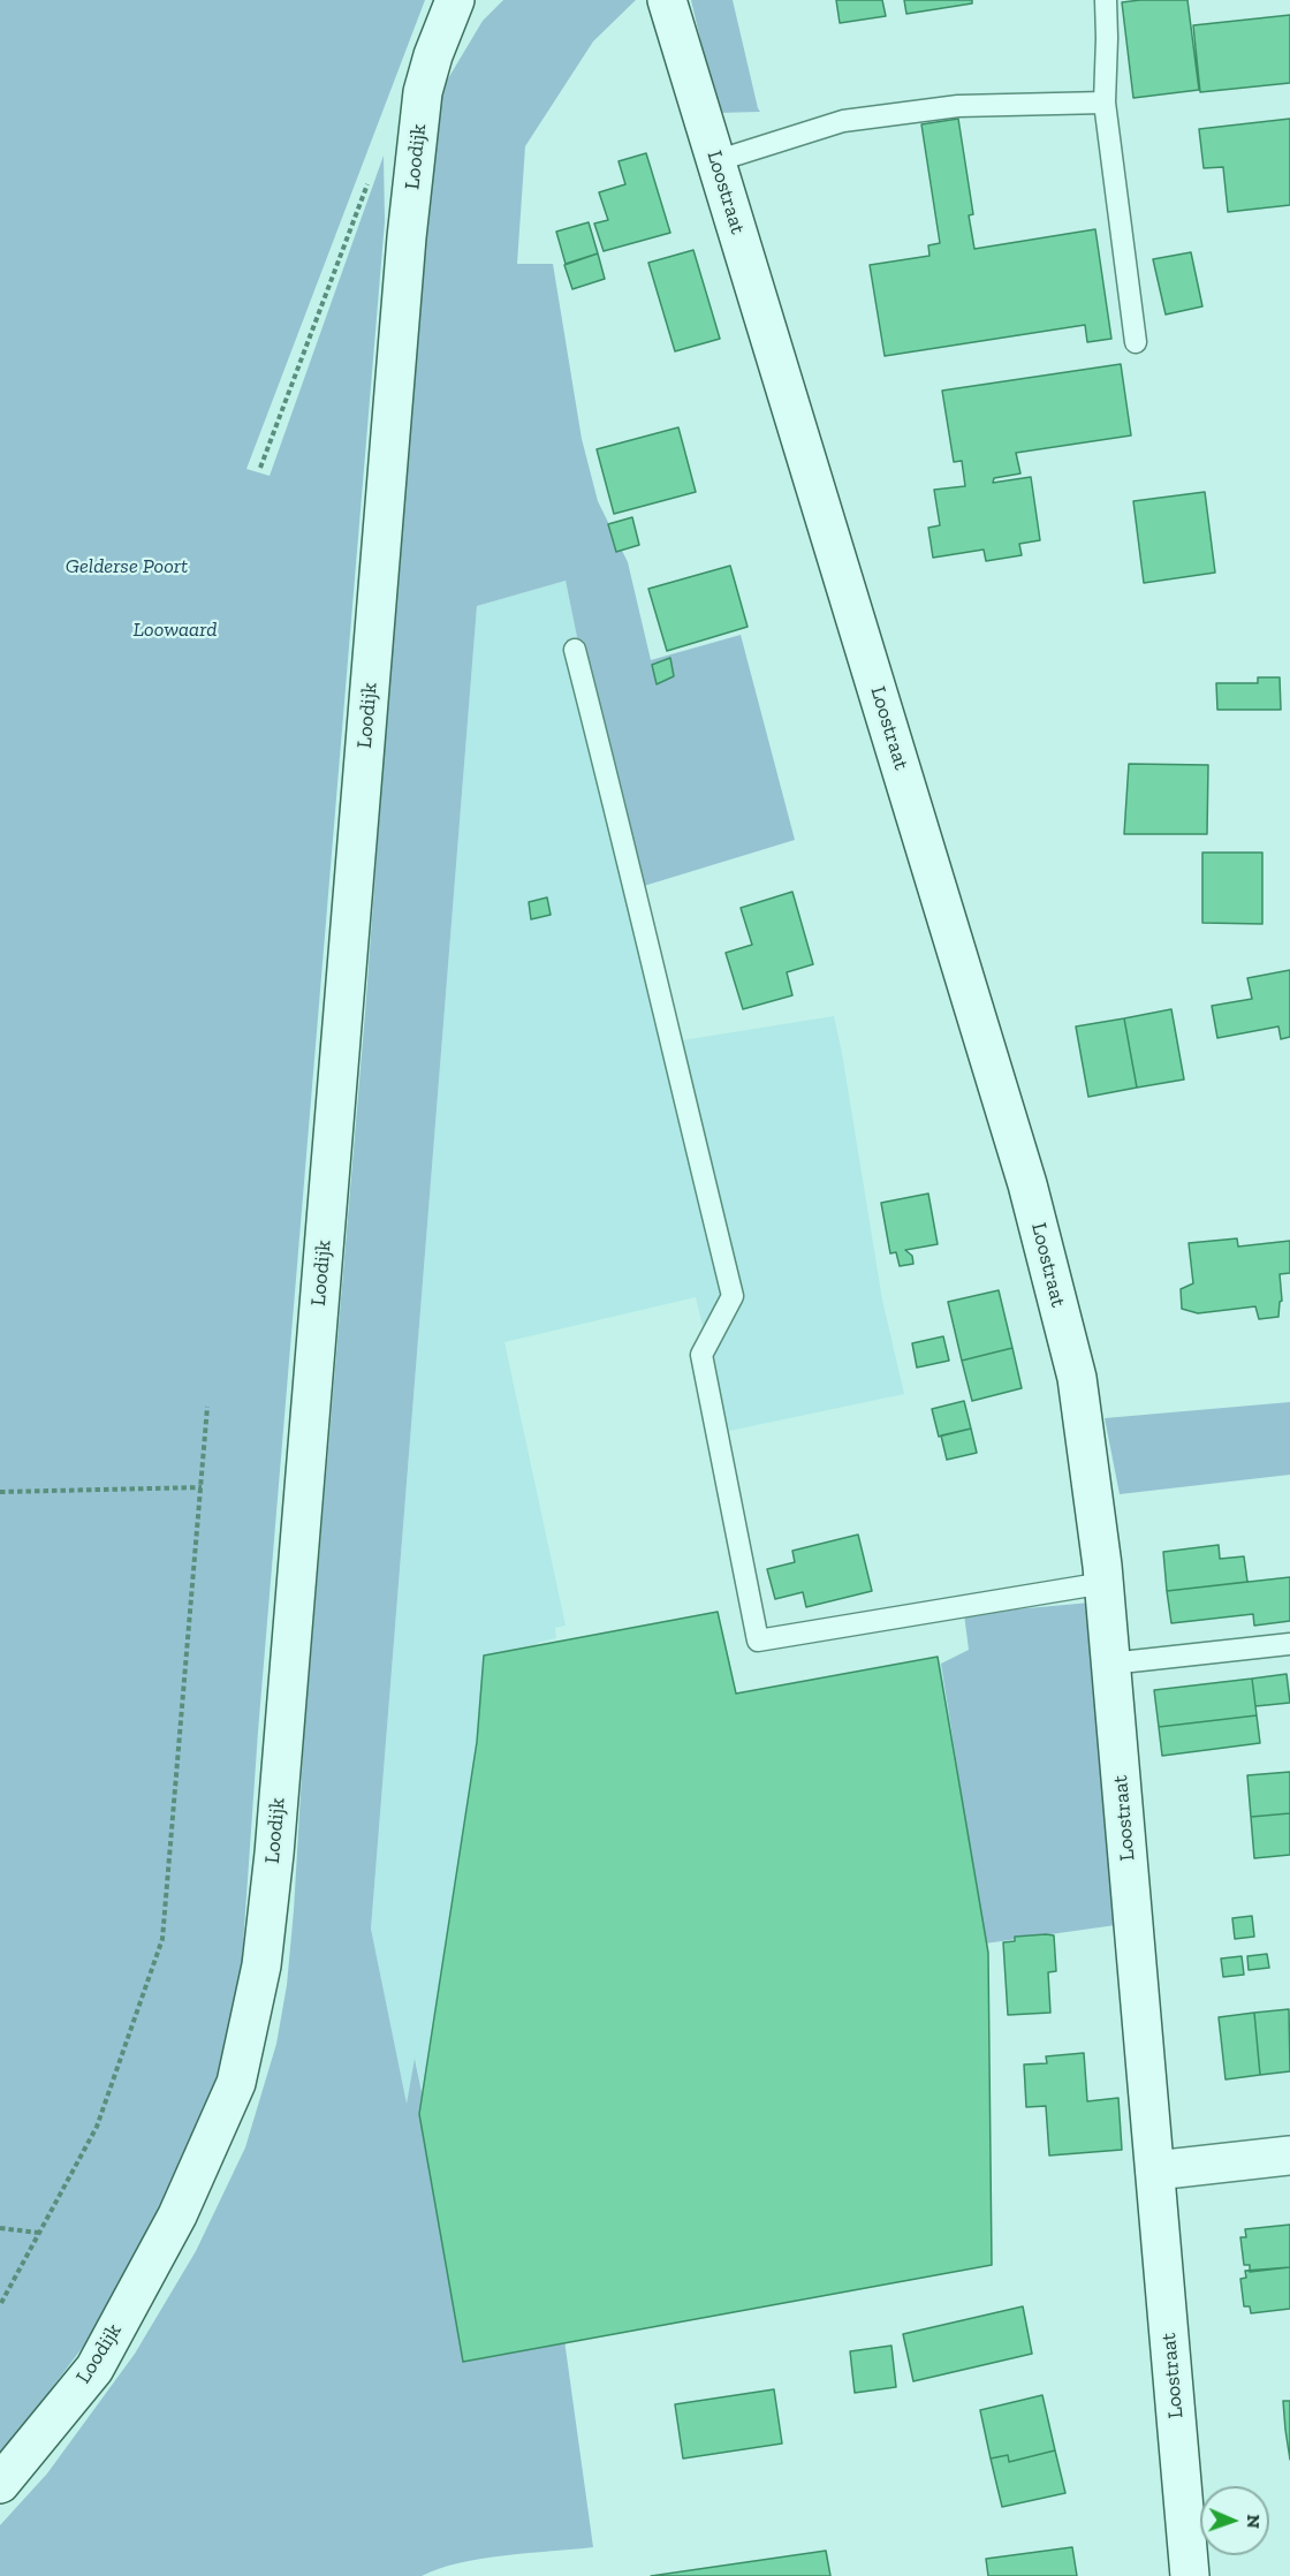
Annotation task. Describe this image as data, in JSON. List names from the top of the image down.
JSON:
{
  "streets": {
    "street": ["Loodijk", "Loostraat"]
  },
  "parks": ["Gelderse Poort", "Loowaard"],
  "north": "right"
}
